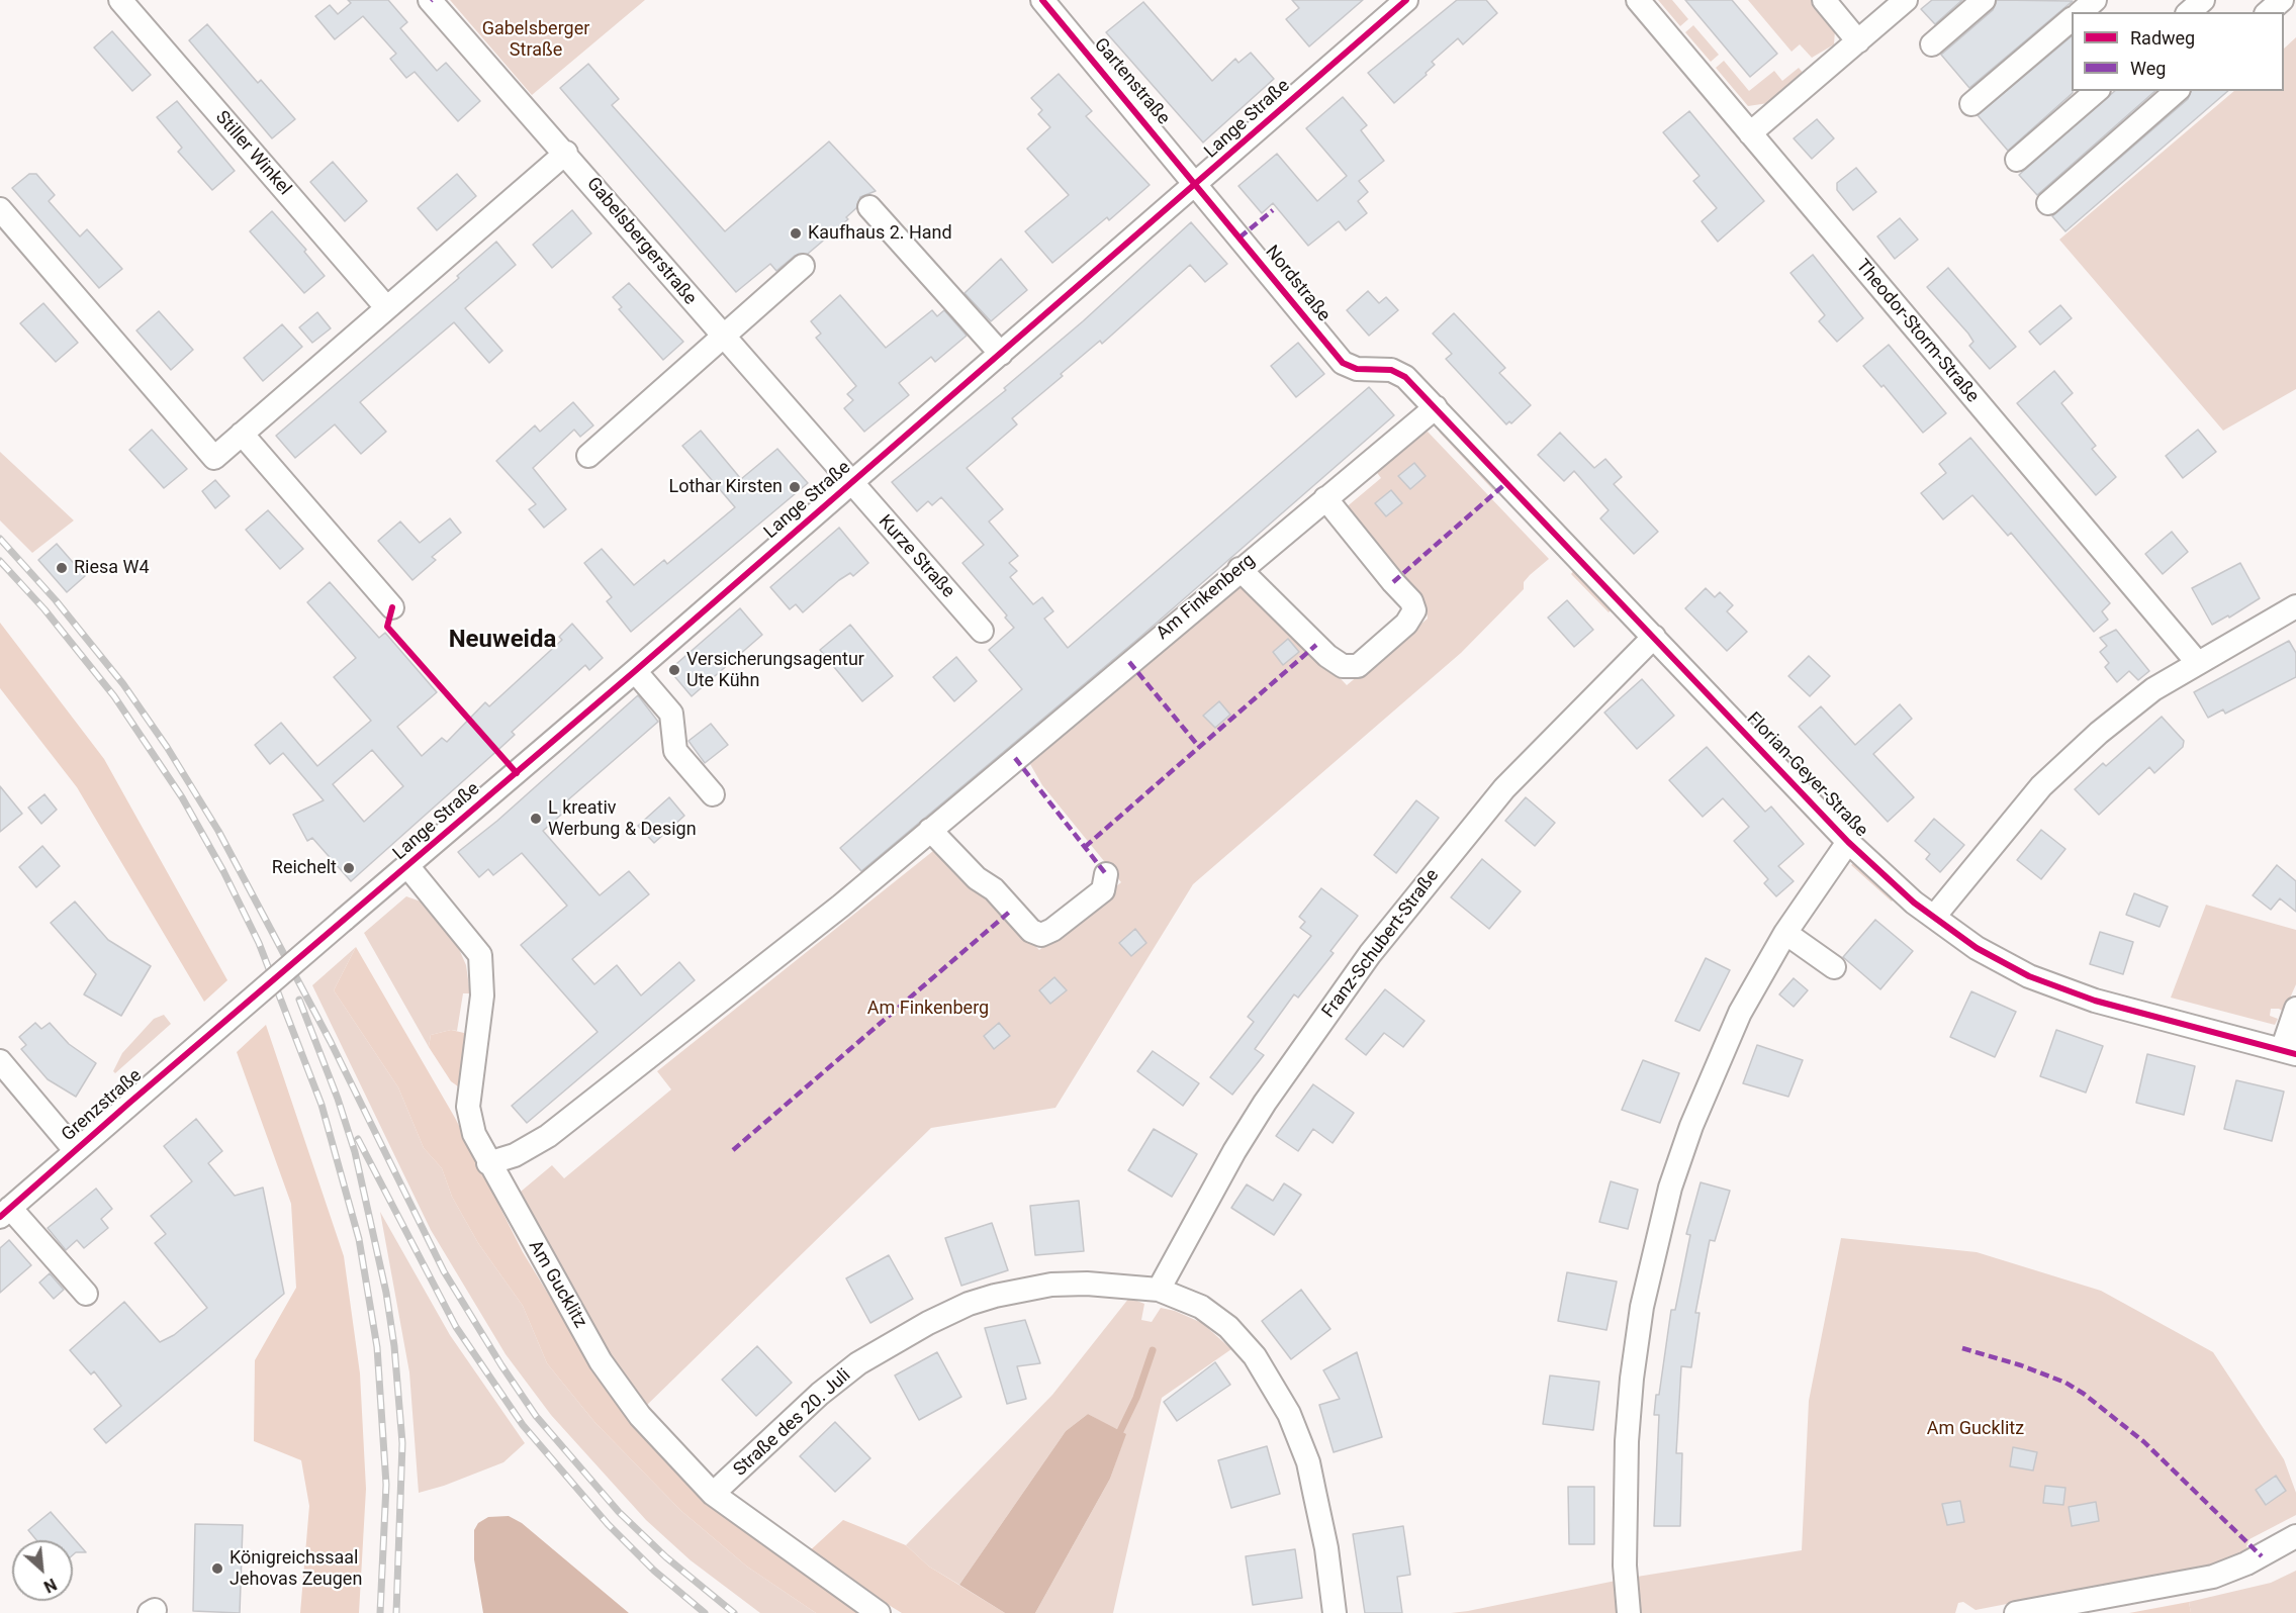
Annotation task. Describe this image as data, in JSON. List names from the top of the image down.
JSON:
{
  "streets": {
    "street": [
      "Gartenstraße",
      "Lange Straße",
      "Stiller Winkel",
      "Gabelsbergerstraße",
      "Nordstraße",
      "Theodor-Storm-Straße",
      "Kurze Straße",
      "Am Finkenberg",
      "Florian-Geyer-Straße",
      "Franz-Schubert-Straße",
      "Grenzstraße",
      "Am Gucklitz",
      "Straße des 20. Juli"
    ]
  },
  "crossings": [
    ["Gartenstraße", "Lange Straße"],
    ["Gartenstraße", "Nordstraße"],
    ["Lange Straße", "Gabelsbergerstraße"],
    ["Lange Straße", "Nordstraße"],
    ["Lange Straße", "Kurze Straße"],
    ["Lange Straße", "Grenzstraße"],
    ["Lange Straße", "Am Gucklitz"],
    ["Gabelsbergerstraße", "Kurze Straße"],
    ["Nordstraße", "Florian-Geyer-Straße"],
    ["Am Finkenberg", "Florian-Geyer-Straße"],
    ["Am Finkenberg", "Am Gucklitz"],
    ["Florian-Geyer-Straße", "Franz-Schubert-Straße"],
    ["Franz-Schubert-Straße", "Straße des 20. Juli"],
    ["Am Gucklitz", "Straße des 20. Juli"]
  ],
  "districts": ["Neuweida"],
  "parks": ["Gabelsberger Straße", "Am Finkenberg", "Am Gucklitz"],
  "places": [
    "Kaufhaus 2. Hand",
    "Lothar Kirsten",
    "Riesa W4",
    "Versicherungsagentur Ute Kühn",
    "L kreativ Werbung & Design",
    "Reichelt",
    "Königreichssaal Jehovas Zeugen"
  ],
  "legend": ["Radweg", "Weg"],
  "north": "bottom right"
}
